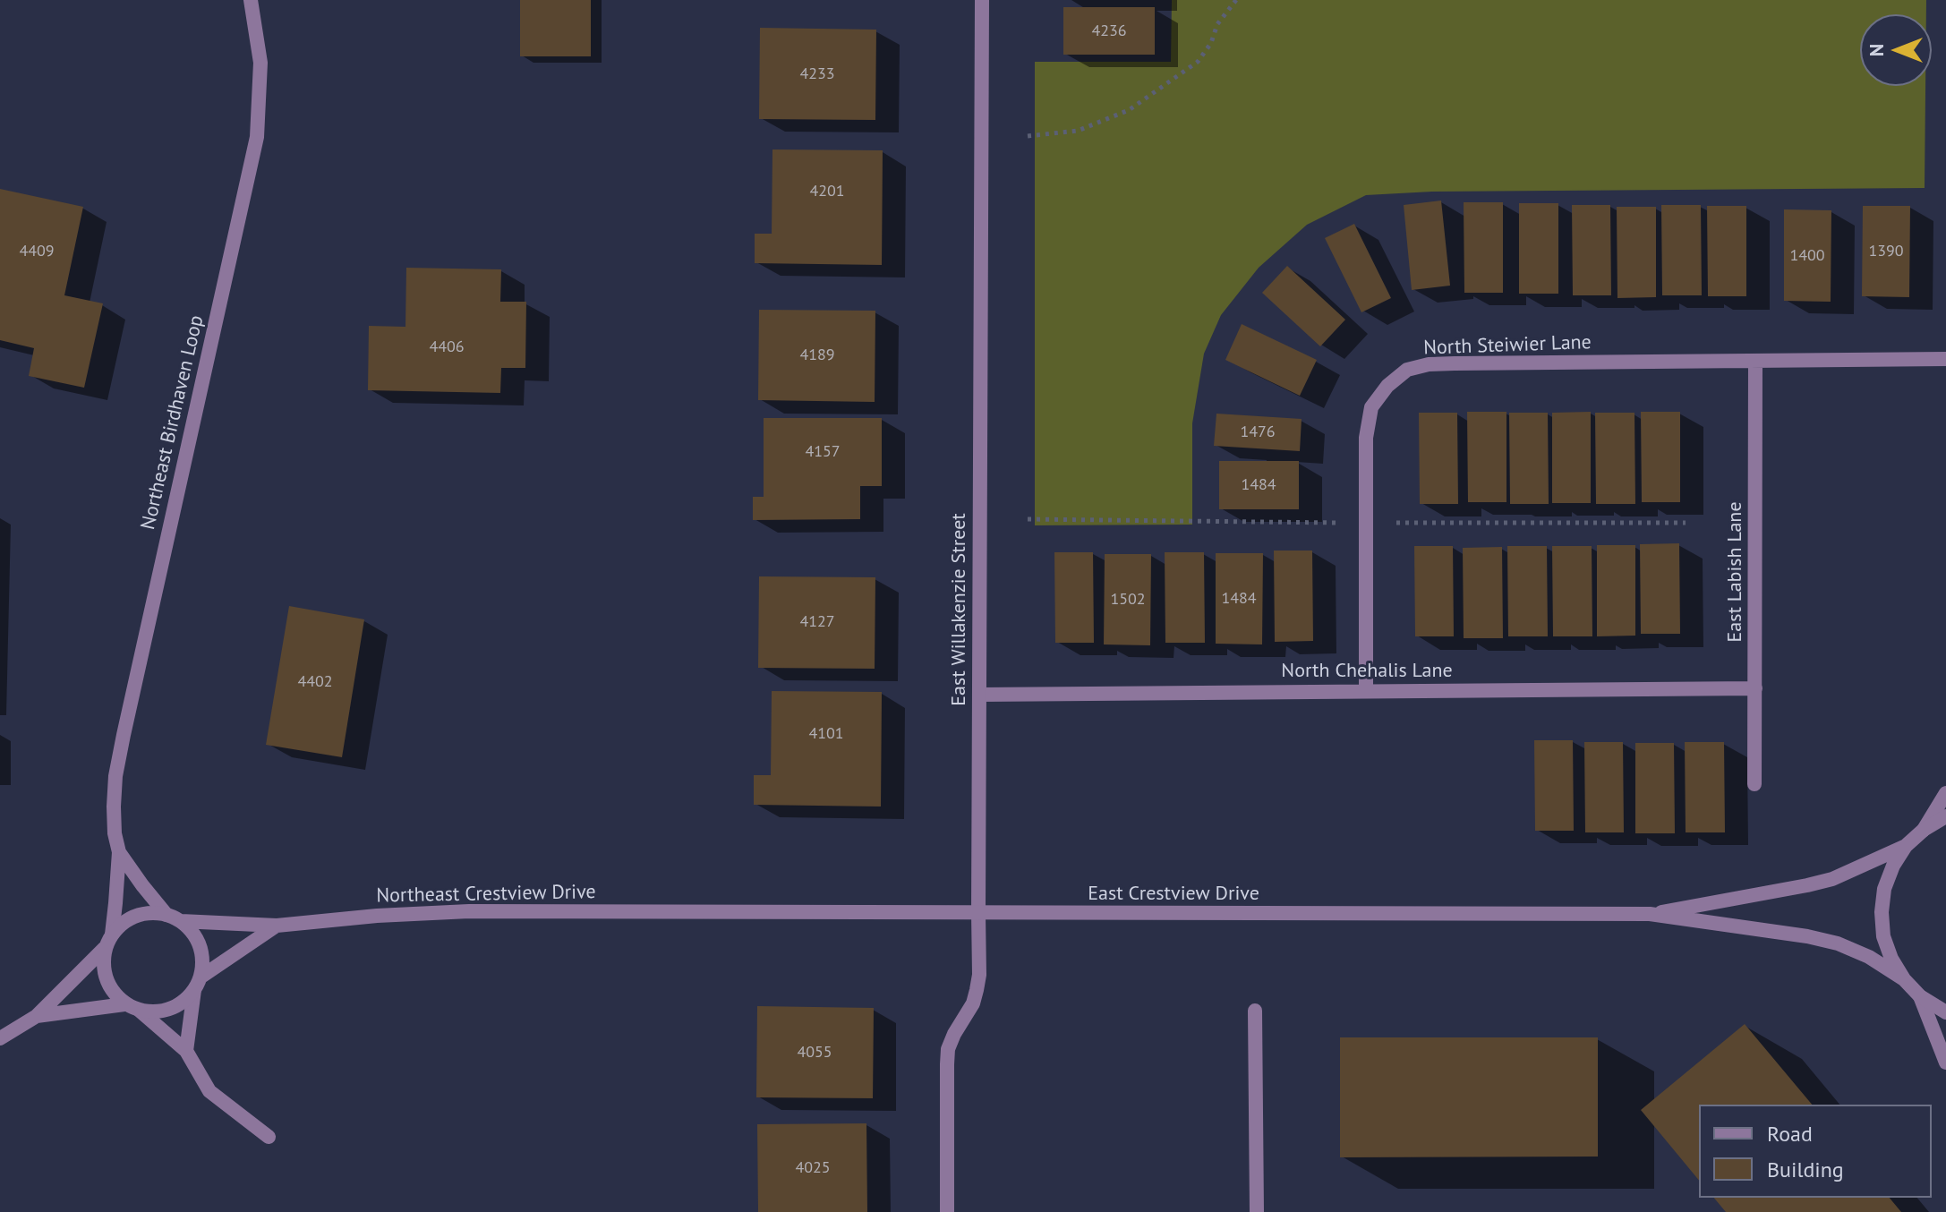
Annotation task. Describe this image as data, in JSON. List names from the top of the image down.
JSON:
{
  "streets": {
    "street": [
      "North Steiwier Lane",
      "Northeast Birdhaven Loop",
      "East Labish Lane",
      "East Willakenzie Street",
      "North Chehalis Lane",
      "Northeast Crestview Drive",
      "East Crestview Drive"
    ]
  },
  "crossings": [
    ["North Steiwier Lane", "East Labish Lane"],
    ["North Steiwier Lane", "North Chehalis Lane"],
    ["Northeast Birdhaven Loop", "Northeast Crestview Drive"],
    ["East Labish Lane", "North Chehalis Lane"],
    ["East Willakenzie Street", "North Chehalis Lane"],
    ["East Willakenzie Street", "East Crestview Drive"],
    ["Northeast Crestview Drive", "East Crestview Drive"]
  ],
  "house_numbers": [
    "4236",
    "4233",
    "4201",
    "4409",
    "1390",
    "1400",
    "4406",
    "4189",
    "1476",
    "4157",
    "1484",
    "1484",
    "1502",
    "4127",
    "4402",
    "4101",
    "4055",
    "4025"
  ],
  "legend": ["Road", "Building"],
  "north": "left"
}
